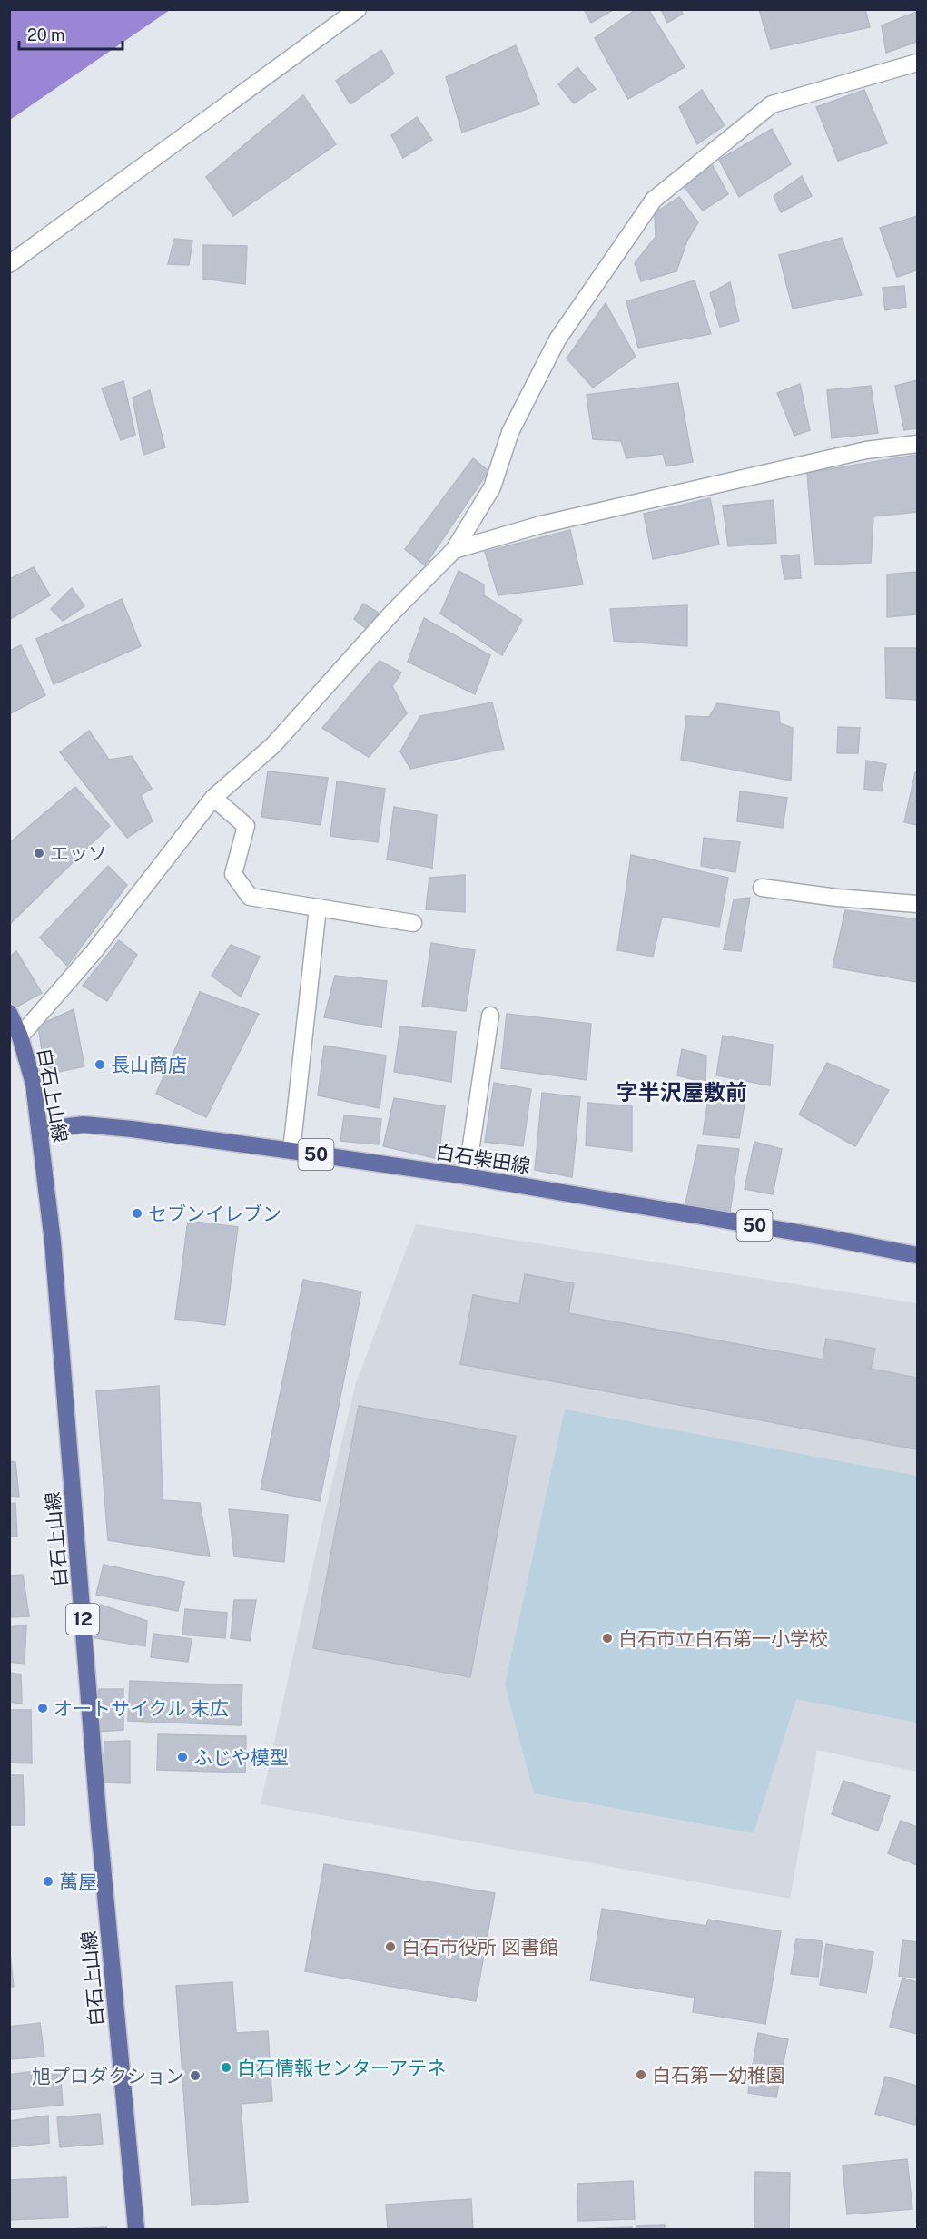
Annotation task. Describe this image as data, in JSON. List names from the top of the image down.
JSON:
{
  "streets": {
    "main road": [
      "白石上山線",
      "50",
      "白石柴田線",
      "12"
    ]
  },
  "crossings": [
    ["白石上山線", "白石柴田線"]
  ],
  "districts": ["字半沢屋敷前"],
  "places": [
    "エッソ",
    "長山商店",
    "セブンイレブン",
    "白石市立白石第一小学校",
    "オートサイクル 末広",
    "ふじや模型",
    "萬屋",
    "白石市役所 図書館",
    "白石情報センターアテネ",
    "白石第一幼稚園",
    "旭プロダクション"
  ],
  "scale_bar": "20 m"
}
